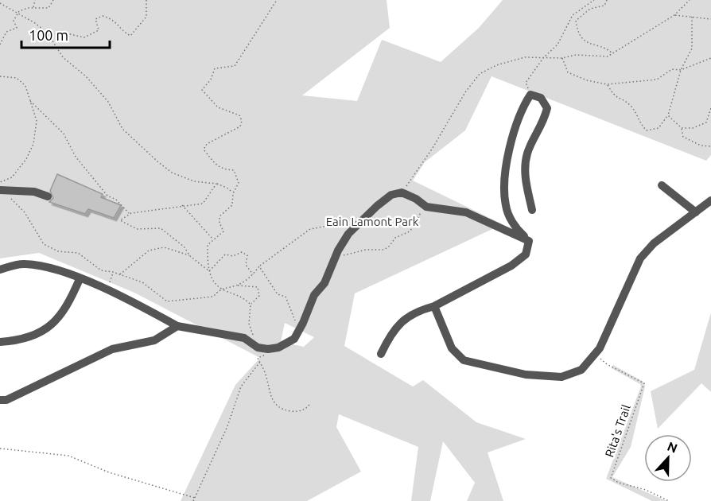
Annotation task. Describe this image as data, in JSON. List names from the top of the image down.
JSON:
{
  "streets": {
    "path": ["Rita's Trail"]
  },
  "parks": ["Eain Lamont Park"],
  "scale_bar": "100 m",
  "north": "top"
}
